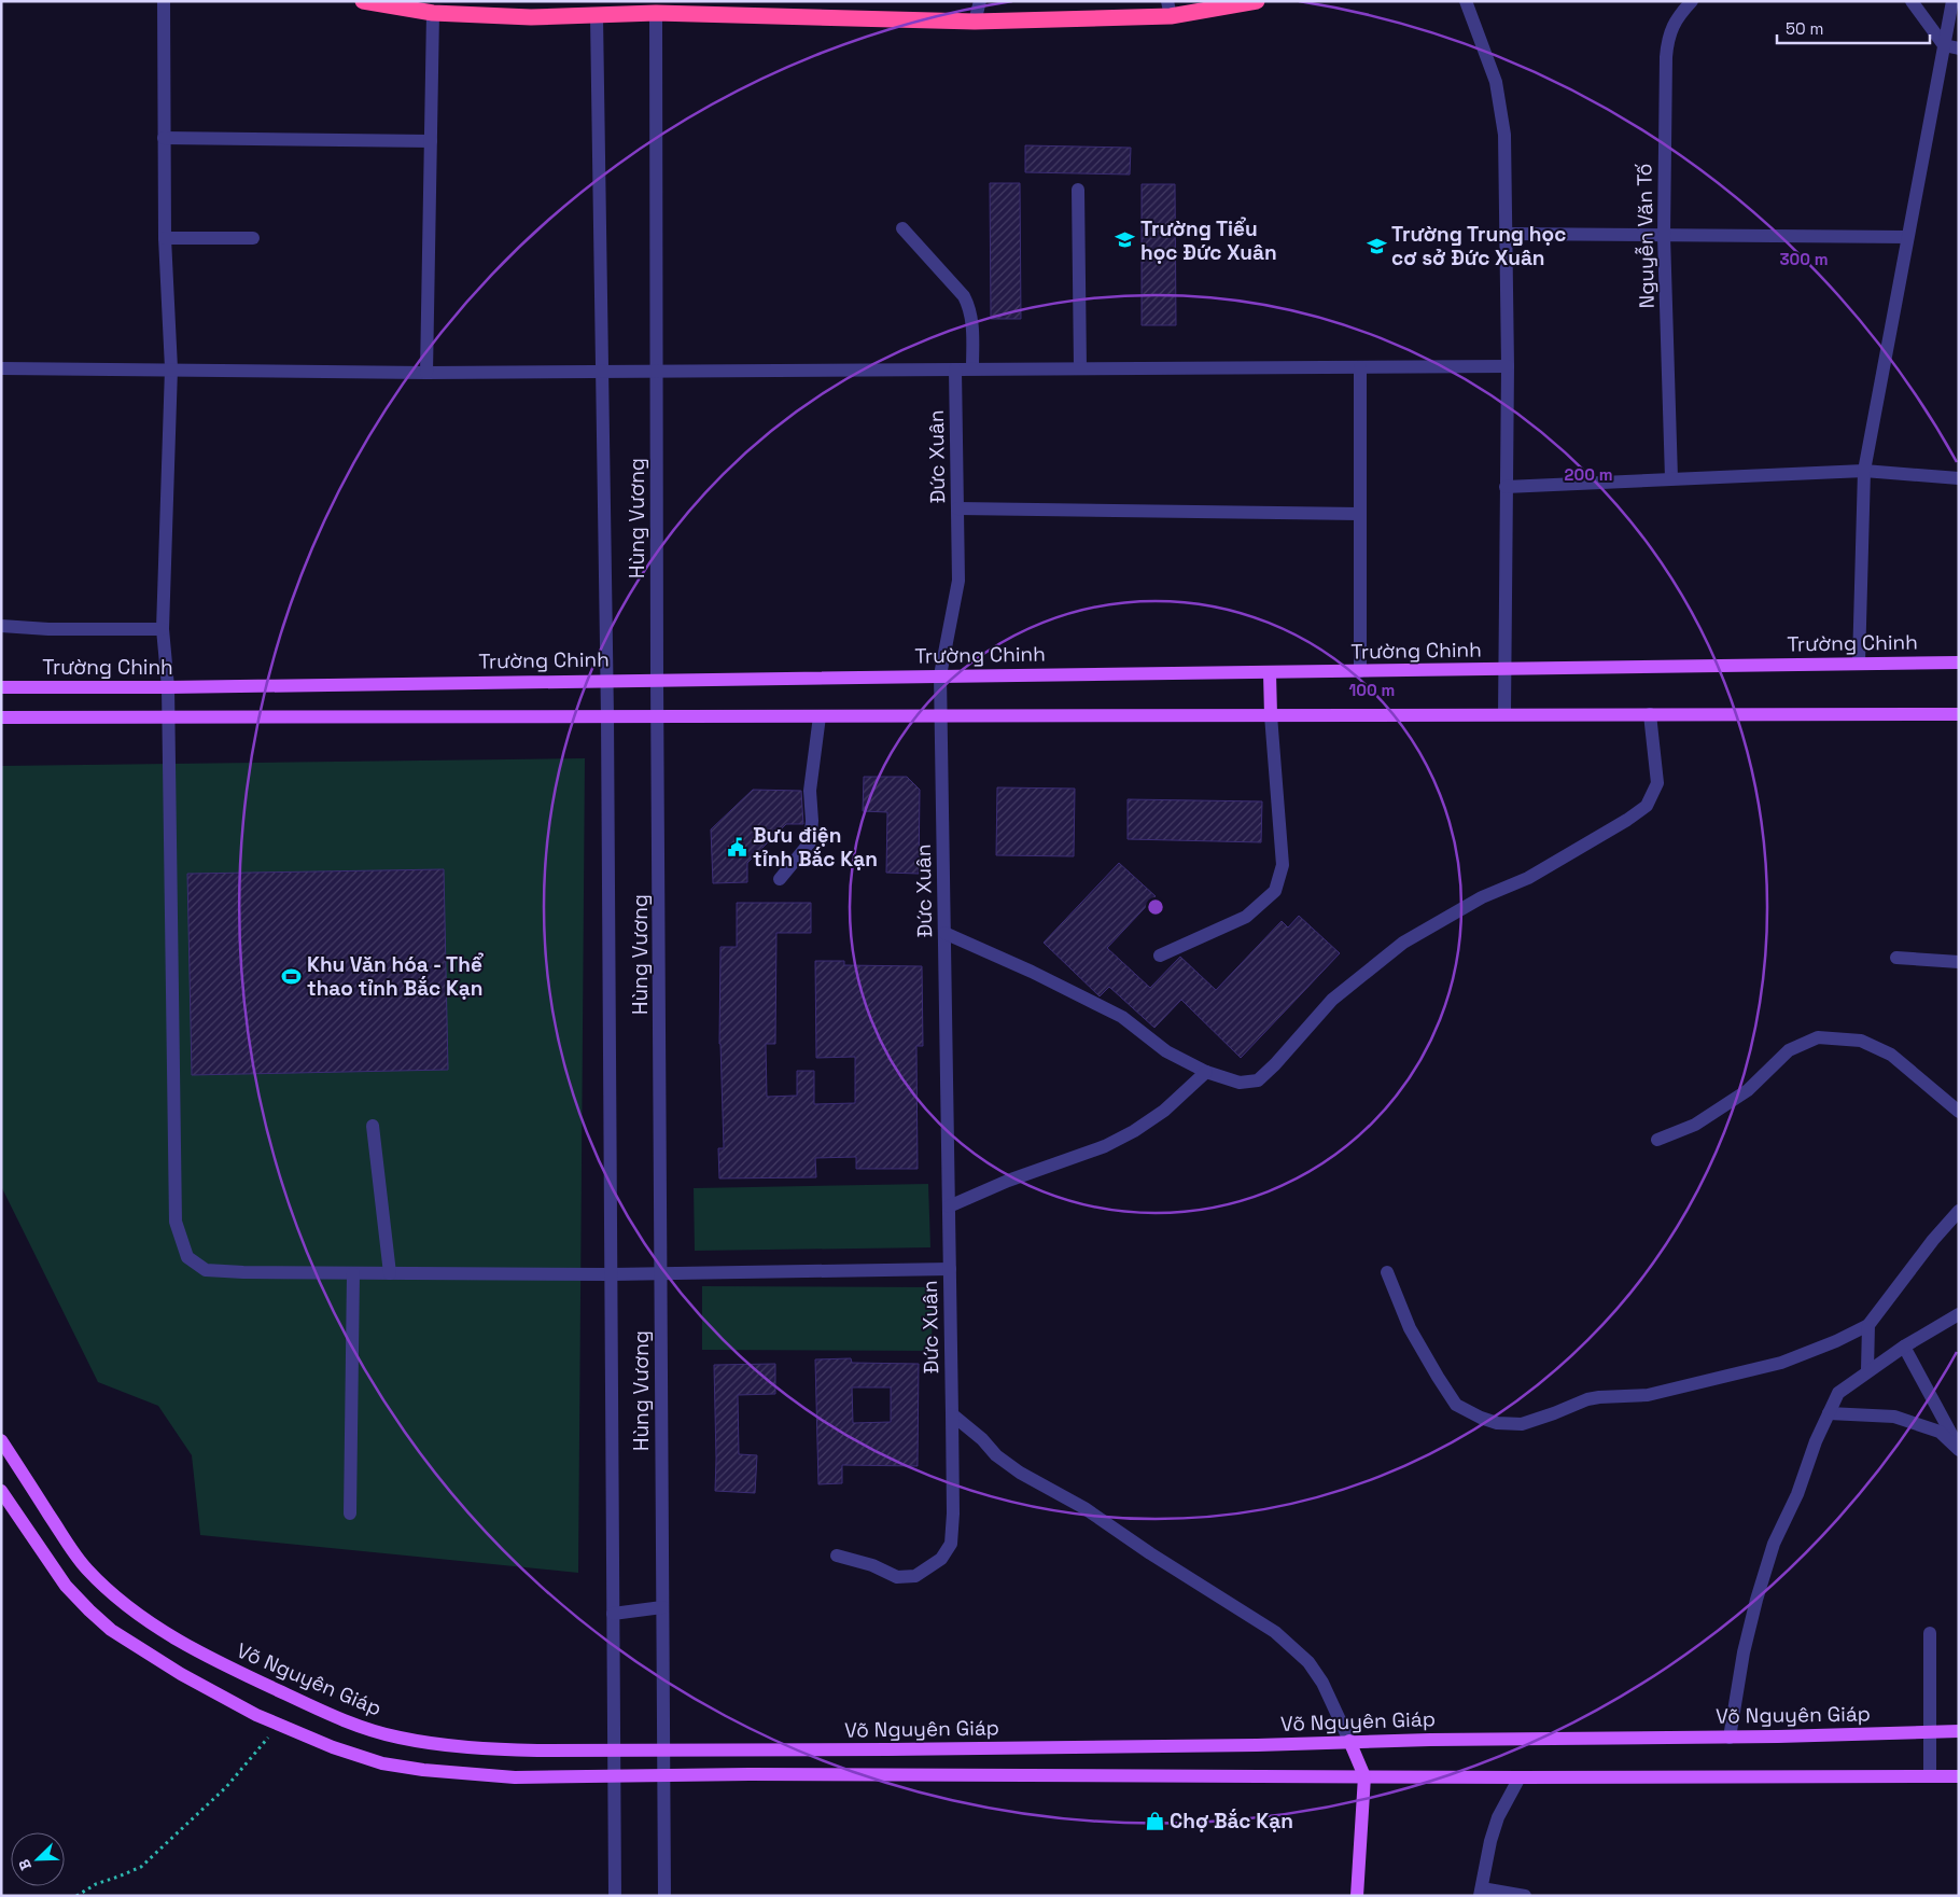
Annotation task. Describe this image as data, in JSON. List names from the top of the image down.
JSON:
{
  "streets": {
    "main road": ["Trường Chinh", "Võ Nguyên Giáp"],
    "street": ["Nguyễn Văn Tố", "Đức Xuân", "Hùng Vương"]
  },
  "crossings": [
    ["Đức Xuân", "Trường Chinh"],
    ["Hùng Vương", "Trường Chinh"],
    ["Hùng Vương", "Võ Nguyên Giáp"]
  ],
  "places": {
    "school or university": ["Trường Tiểu học Đức Xuân", "Trường Trung học cơ sở Đức Xuân"],
    "public building": ["Bưu điện tỉnh Bắc Kạn"],
    "sports": ["Khu Văn hóa - Thể thao tỉnh Bắc Kạn"],
    "shop": ["Chợ Bắc Kạn"]
  },
  "scale_bar": "50 m",
  "north": "bottom left",
  "rings": ["300 m", "200 m", "100 m"]
}
